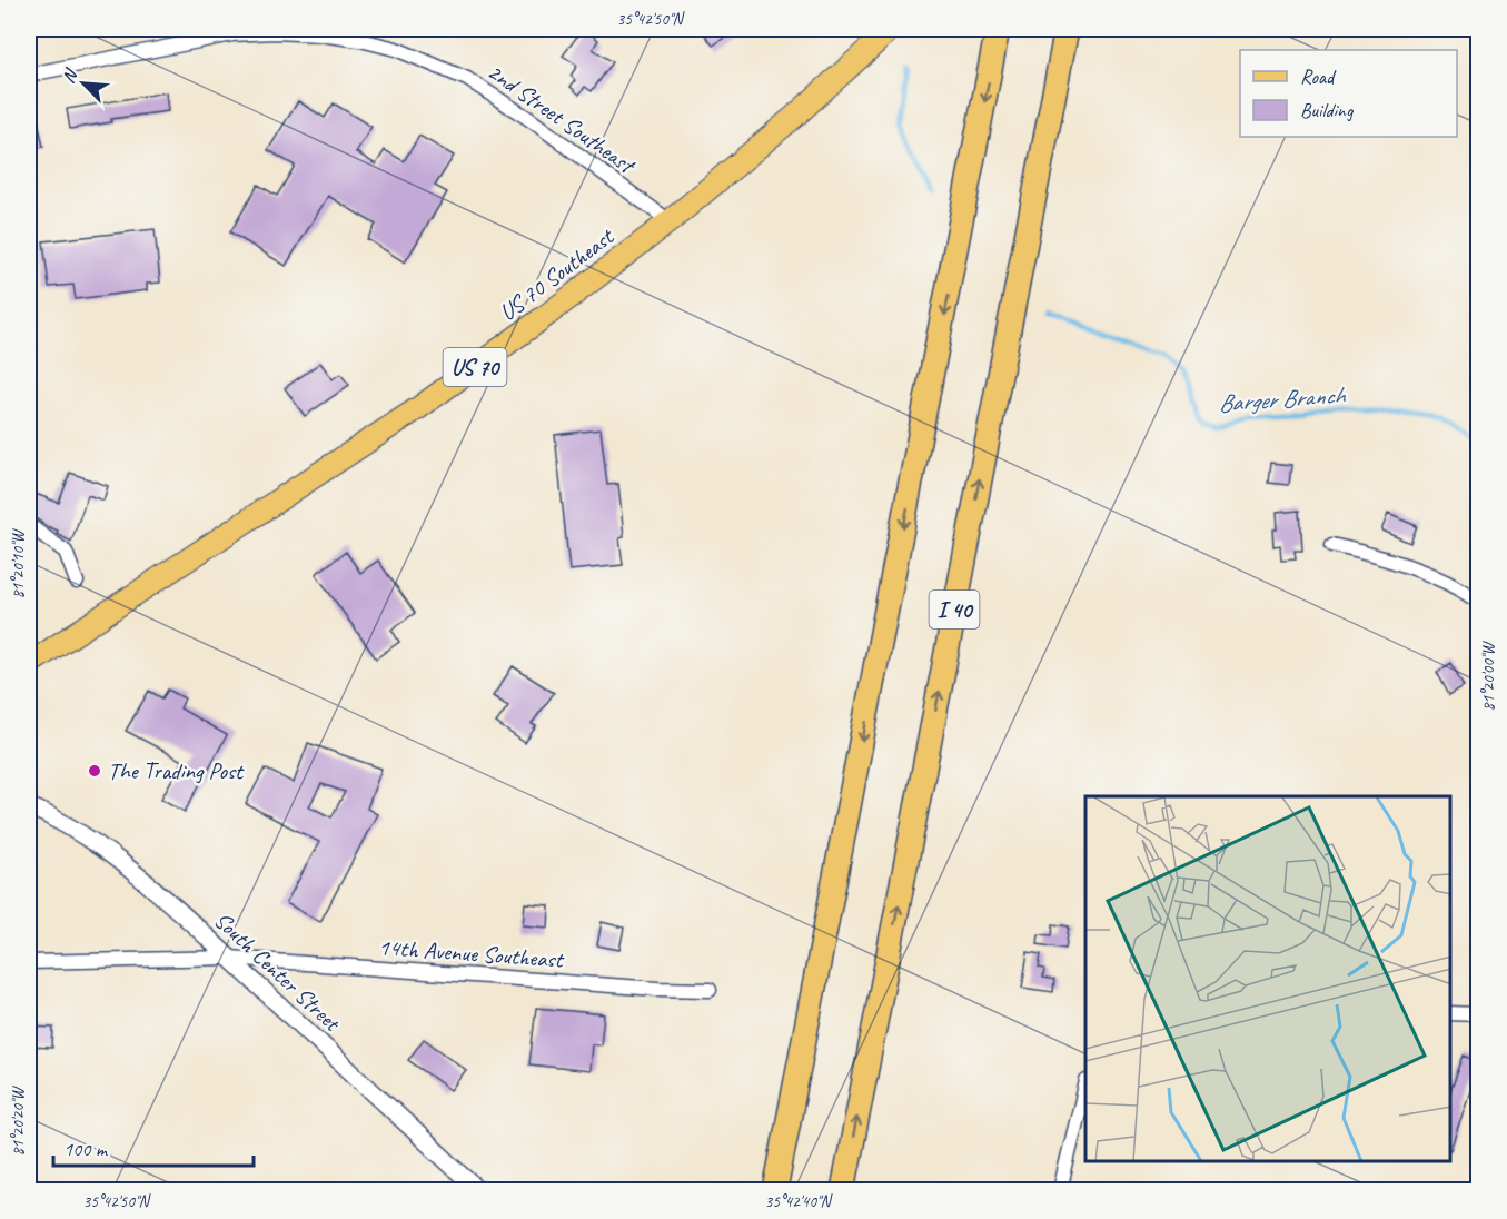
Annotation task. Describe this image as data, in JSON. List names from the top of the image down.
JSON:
{
  "streets": {
    "highway": ["I 40"],
    "main road": ["US 70 Southeast", "US 70"],
    "street": ["2nd Street Southeast", "14th Avenue Southeast", "South Center Street"]
  },
  "crossings": [
    ["2nd Street Southeast", "US 70 Southeast"],
    ["14th Avenue Southeast", "South Center Street"]
  ],
  "water": ["Barger Branch"],
  "places": ["The Trading Post"],
  "legend": ["Road", "Building"],
  "scale_bar": "100 m",
  "north": "top left",
  "coordinates": [
    "35°42'50\"N",
    "81°20'10\"W",
    "81°20'00\"W",
    "81°20'20\"W",
    "35°42'40\"N"
  ]
}
